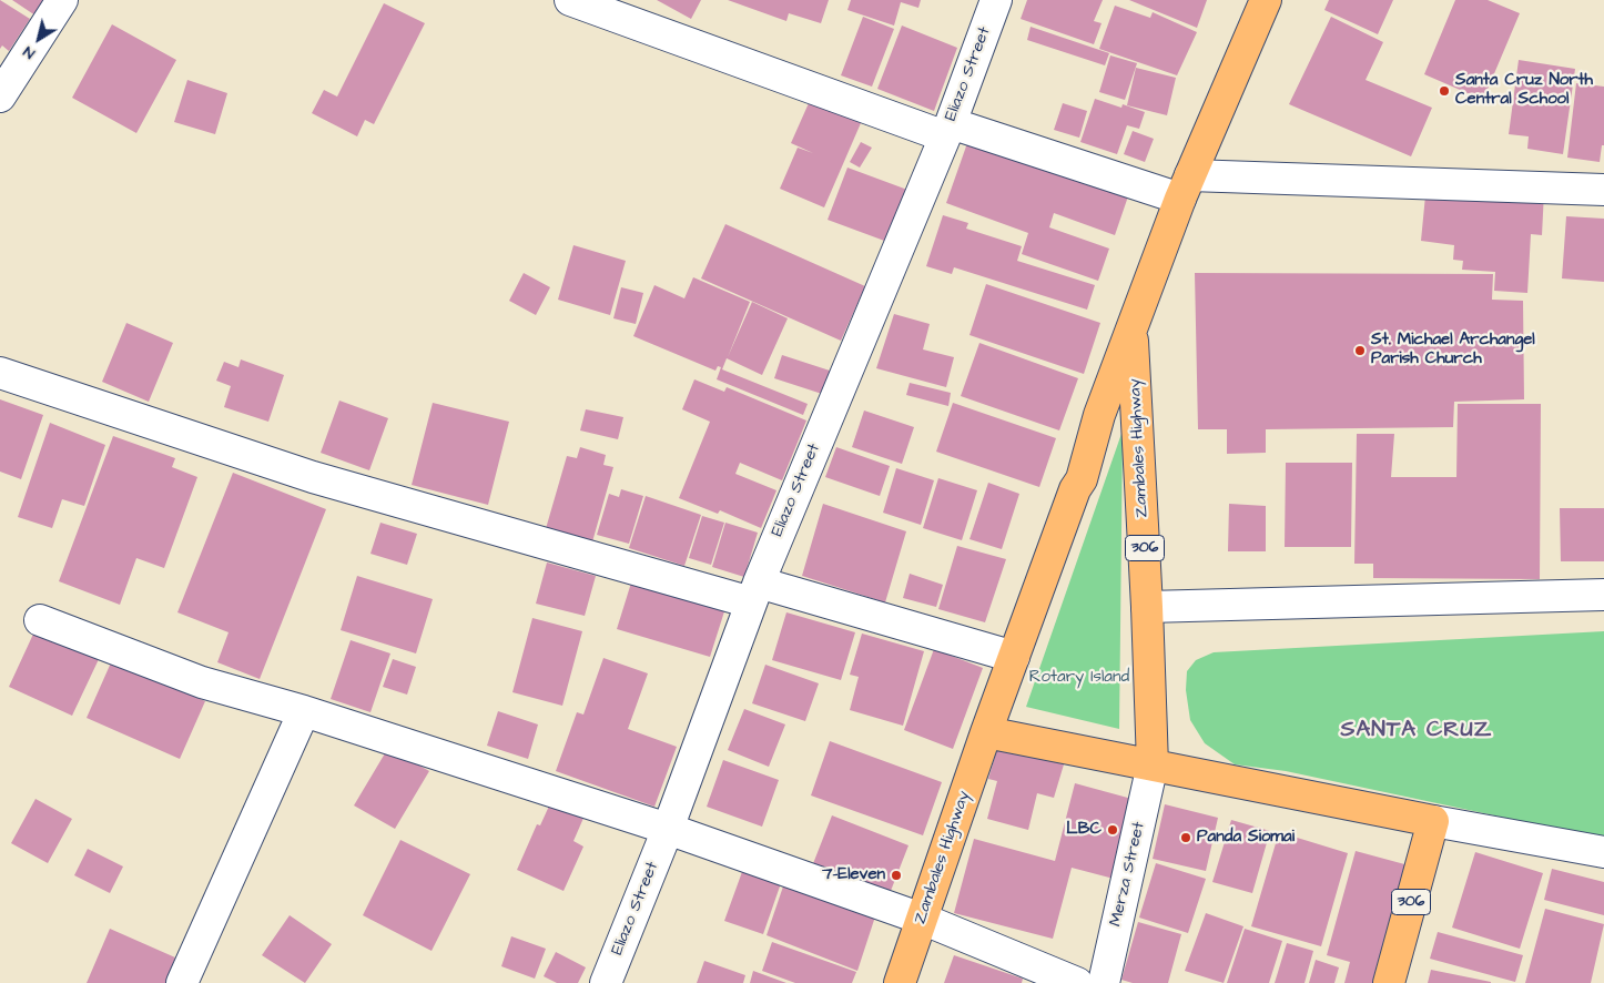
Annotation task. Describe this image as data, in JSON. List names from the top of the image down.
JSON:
{
  "streets": {
    "main road": ["Zambales Highway", "306"],
    "street": ["Eliazo Street", "Merza Street"]
  },
  "crossings": [
    ["Zambales Highway", "Merza Street"]
  ],
  "districts": ["SANTA CRUZ"],
  "parks": ["Rotary Island"],
  "places": [
    "Santa Cruz North Central School",
    "St. Michael Archangel Parish Church",
    "LBC",
    "Panda Siomai",
    "7-Eleven"
  ],
  "north": "bottom left"
}
